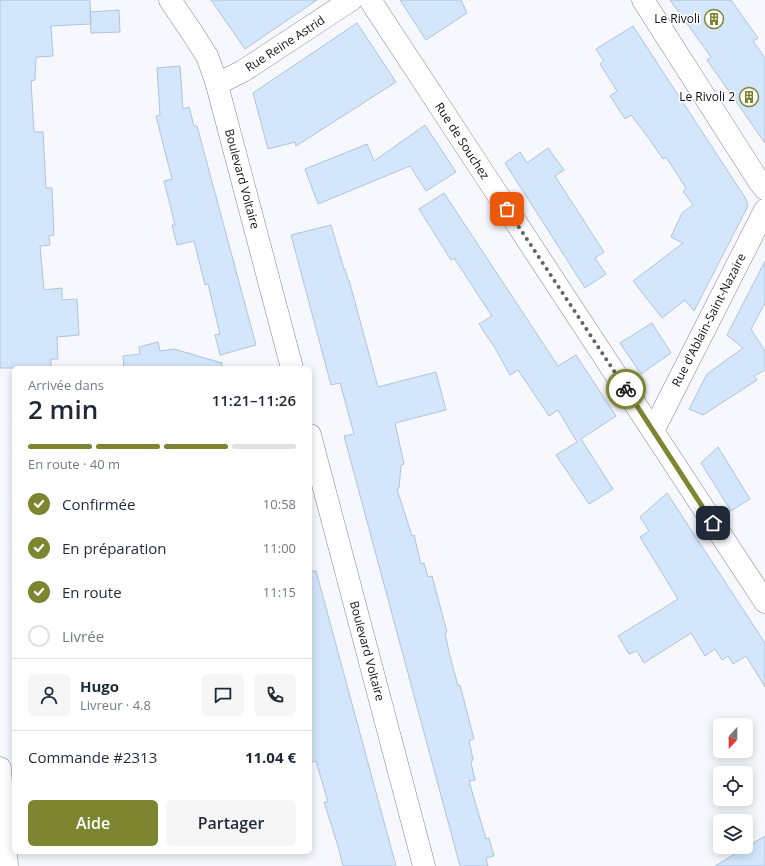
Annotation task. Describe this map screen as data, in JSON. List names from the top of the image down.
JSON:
{
  "streets": {
    "street": [
      "Rue Reine Astrid",
      "Rue de Souchez",
      "Boulevard Voltaire",
      "Rue d'Ablain-Saint-Nazaire"
    ]
  },
  "crossings": [
    ["Rue Reine Astrid", "Boulevard Voltaire"],
    ["Rue de Souchez", "Rue d'Ablain-Saint-Nazaire"]
  ],
  "places": {
    "building": ["Le Rivoli", "Le Rivoli 2"]
  },
  "north": "bottom",
  "page": {
    "heading": ["2 min", "Arrivée dans", "11:21–11:26"],
    "panel": [
      "Hugo",
      "Livreur · 4.8",
      "Commande #2313",
      "11.04 €"
    ],
    "bar": "En route · 40 m",
    "list": [
      ["Confirmée", "10:58"],
      ["En préparation", "11:00"],
      ["En route", "11:15"],
      "Livrée"
    ],
    "buttons": ["Aide", "Partager"]
  }
}
